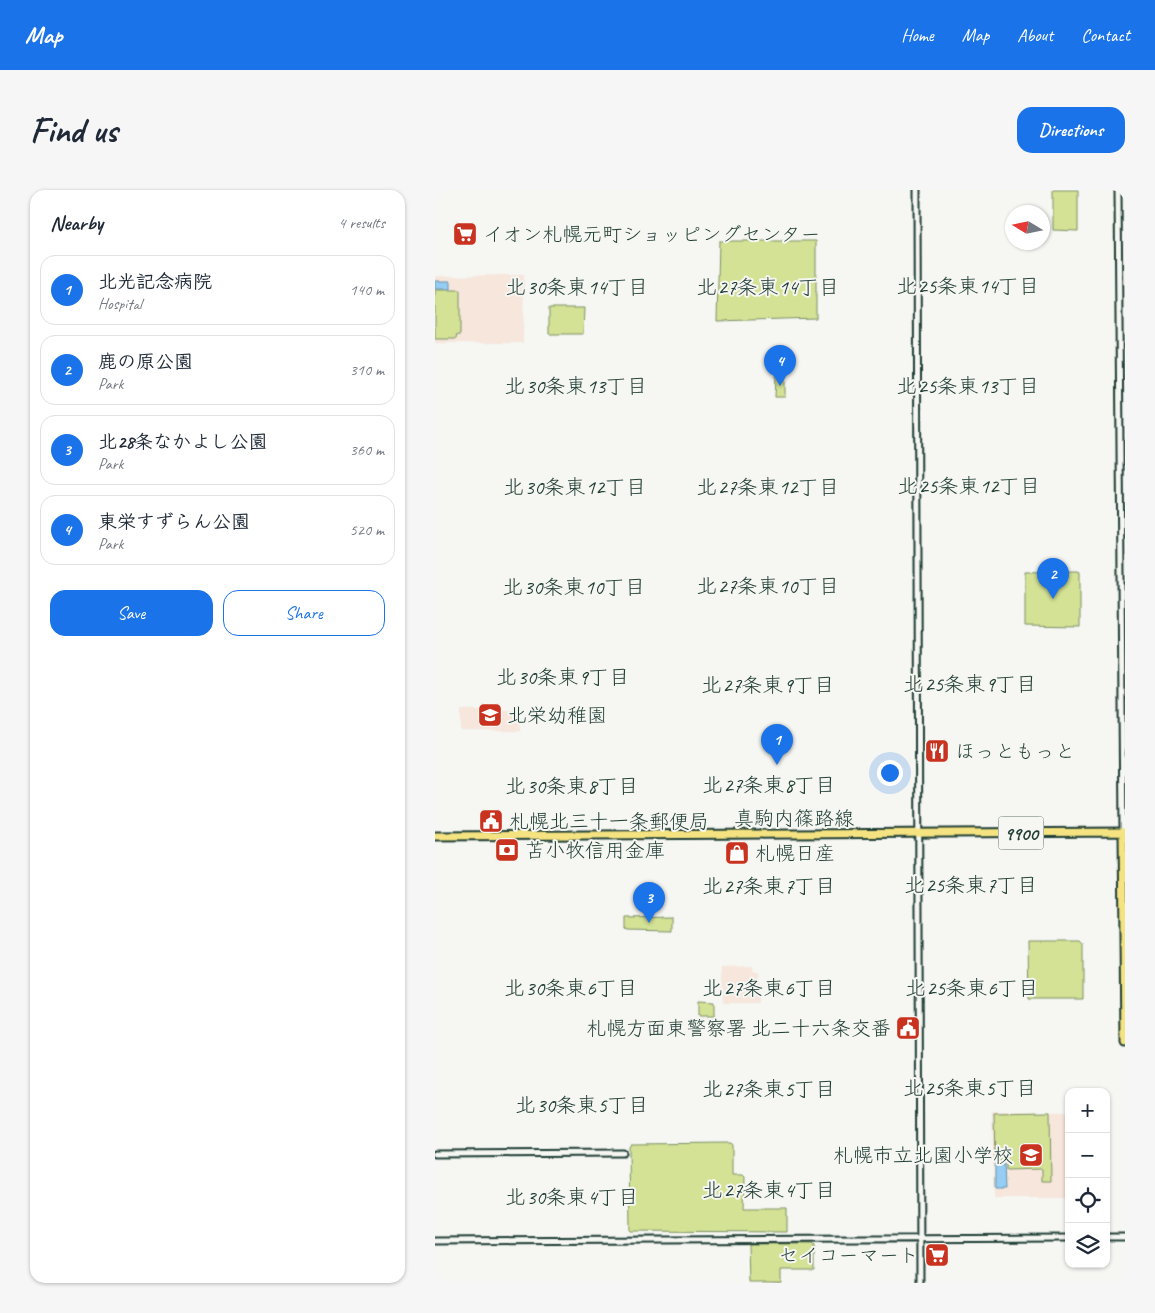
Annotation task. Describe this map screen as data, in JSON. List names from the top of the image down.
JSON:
{
  "streets": {
    "main road": ["真駒内篠路線", "9900"]
  },
  "districts": [
    "北25条東14丁目",
    "北30条東14丁目",
    "北27条東14丁目",
    "北30条東13丁目",
    "北25条東13丁目",
    "北25条東12丁目",
    "北30条東12丁目",
    "北27条東12丁目",
    "北27条東10丁目",
    "北30条東10丁目",
    "北30条東9丁目",
    "北25条東9丁目",
    "北27条東9丁目",
    "北27条東8丁目",
    "北30条東8丁目",
    "北25条東7丁目",
    "北27条東7丁目",
    "北30条東6丁目",
    "北27条東6丁目",
    "北25条東6丁目",
    "北25条東5丁目",
    "北27条東5丁目",
    "北30条東5丁目",
    "北27条東4丁目",
    "北30条東4丁目"
  ],
  "places": {
    "supermarket": ["イオン札幌元町ショッピングセンター", "セイコーマート"],
    "school or university": ["北栄幼稚園", "札幌市立北園小学校"],
    "restaurant": ["ほっともっと"],
    "public building": ["札幌北三十一条郵便局", "札幌方面東警察署 北二十六条交番"],
    "bank": ["苫小牧信用金庫"],
    "shop": ["札幌日産"]
  },
  "north": "left",
  "page": {
    "header": "Map",
    "nav": [
      "Home",
      "Map",
      "About",
      "Contact"
    ],
    "buttons": [
      "Directions",
      ["Save", "Share"]
    ],
    "title": "Find us",
    "heading": ["Nearby", "4 results"],
    "list": [
      {
        "mark": "1",
        "name": "北光記念病院",
        "note": "Hospital",
        "value": "140 m"
      },
      {
        "mark": "2",
        "name": "鹿の原公園",
        "note": "Park",
        "value": "310 m"
      },
      {
        "mark": "3",
        "name": "北28条なかよし公園",
        "note": "Park",
        "value": "360 m"
      },
      {
        "mark": "4",
        "name": "東栄すずらん公園",
        "note": "Park",
        "value": "520 m"
      }
    ],
    "pins": [
      "4",
      "2",
      "1",
      "3"
    ],
    "map_buttons": ["+", "−"]
  }
}
